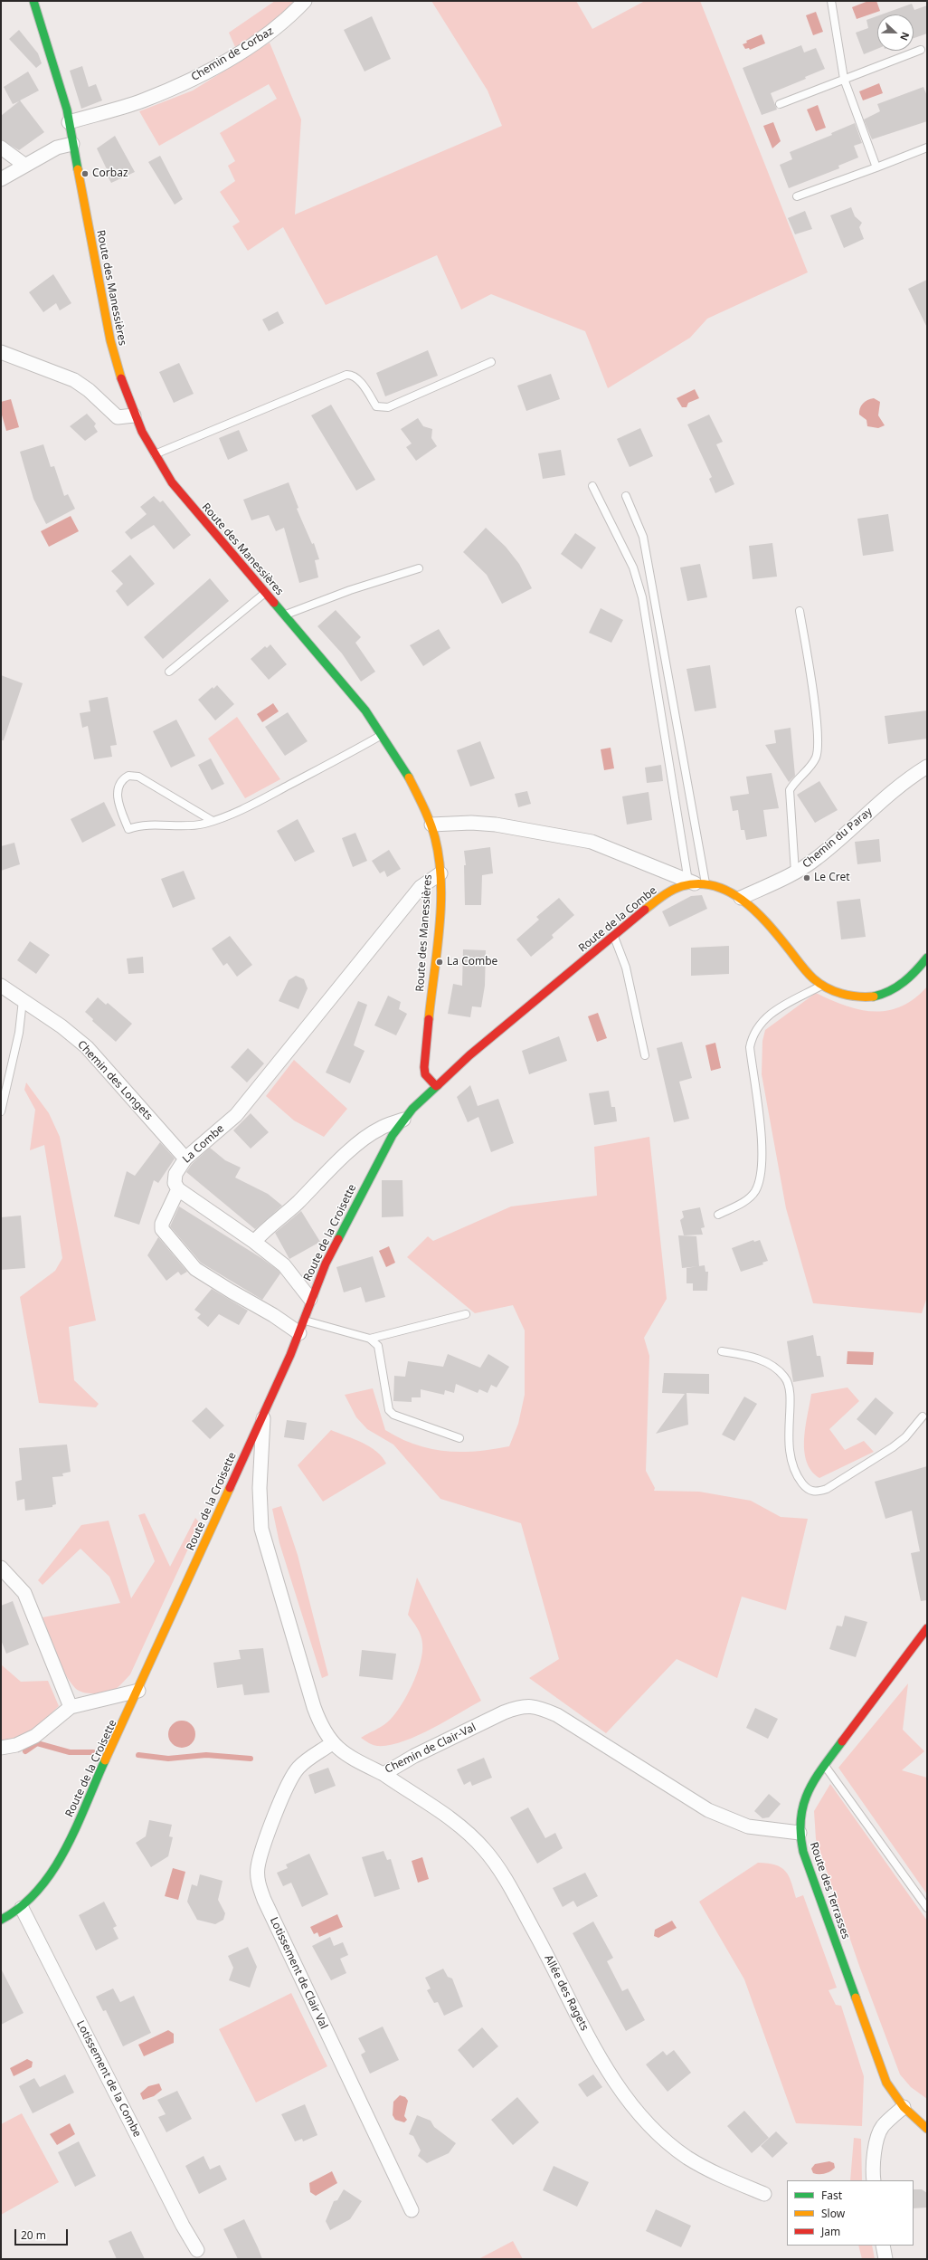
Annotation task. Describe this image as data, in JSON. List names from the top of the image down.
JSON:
{
  "streets": {
    "street": [
      "Chemin de Corbaz",
      "Route des Manessières",
      "Chemin du Paray",
      "Route de la Combe",
      "Chemin des Longets",
      "La Combe",
      "Route de la Croisette",
      "Chemin de Clair-Val",
      "Route des Terrasses",
      "Lotissement de Clair Val",
      "Allée des Ragets",
      "Lotissement de la Combe"
    ]
  },
  "crossings": [
    ["Chemin de Corbaz", "Route des Manessières"],
    ["Route des Manessières", "Route de la Combe"],
    ["Route des Manessières", "La Combe"],
    ["Route des Manessières", "Route de la Croisette"],
    ["Route de la Combe", "Route de la Croisette"],
    ["Chemin des Longets", "La Combe"],
    ["Route de la Croisette", "Chemin de Clair-Val"],
    ["Route de la Croisette", "Lotissement de la Combe"],
    ["Chemin de Clair-Val", "Route des Terrasses"],
    ["Chemin de Clair-Val", "Lotissement de Clair Val"],
    ["Chemin de Clair-Val", "Allée des Ragets"]
  ],
  "places": ["Corbaz", "Le Cret", "La Combe"],
  "legend": ["Fast", "Slow", "Jam"],
  "scale_bar": "20 m",
  "north": "right"
}
